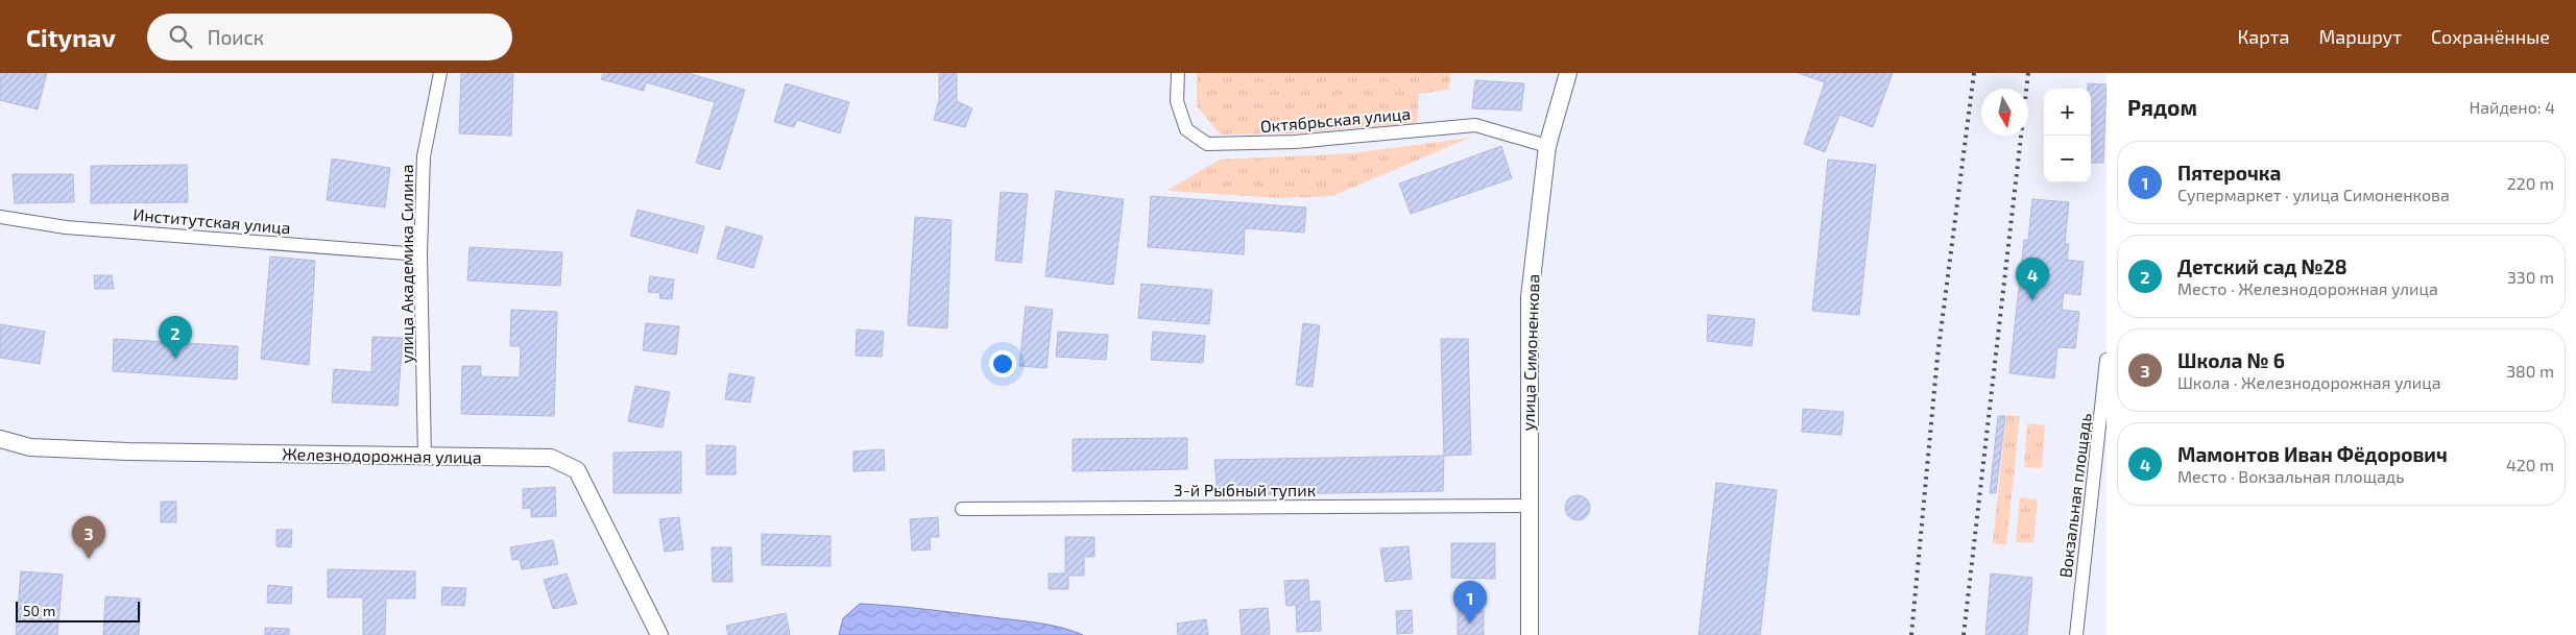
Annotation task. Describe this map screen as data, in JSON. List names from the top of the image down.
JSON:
{
  "streets": {
    "street": [
      "Октябрьская улица",
      "Институтская улица",
      "улица Академика Силина",
      "улица Симоненкова",
      "Железнодорожная улица",
      "3-й Рыбный тупик",
      "Вокзальная площадь"
    ]
  },
  "crossings": [
    ["Октябрьская улица", "улица Симоненкова"],
    ["Институтская улица", "улица Академика Силина"],
    ["улица Академика Силина", "Железнодорожная улица"],
    ["улица Симоненкова", "3-й Рыбный тупик"]
  ],
  "scale_bar": "50 m",
  "north": "bottom",
  "page": {
    "header": "Citynav",
    "search": "Поиск",
    "nav": ["Карта", "Маршрут", "Сохранённые"],
    "heading": ["Рядом", "Найдено: 4"],
    "map_buttons": ["+", "−"],
    "list": [
      {
        "mark": "1",
        "name": "Пятерочка",
        "note": "Супермаркет · улица Симоненкова",
        "value": "220 m"
      },
      {
        "mark": "2",
        "name": "Детский сад №28",
        "note": "Место · Железнодорожная улица",
        "value": "330 m"
      },
      {
        "mark": "3",
        "name": "Школа № 6",
        "note": "Школа · Железнодорожная улица",
        "value": "380 m"
      },
      {
        "mark": "4",
        "name": "Мамонтов Иван Фёдорович",
        "note": "Место · Вокзальная площадь",
        "value": "420 m"
      }
    ],
    "pins": [
      "4",
      "2",
      "3",
      "1"
    ],
    "scale": "50 m"
  }
}
